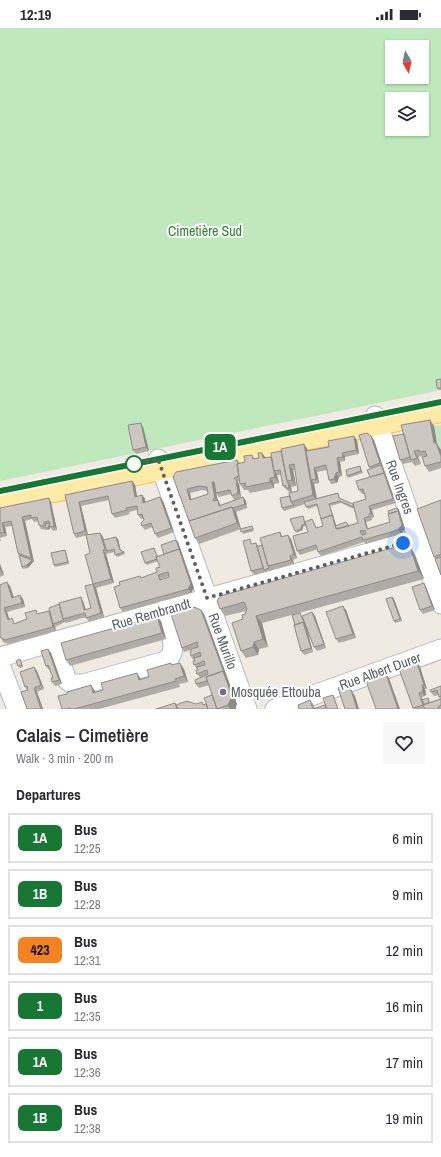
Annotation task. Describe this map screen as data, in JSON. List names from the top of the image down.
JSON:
{
  "streets": {
    "street": [
      "Rue Ingres",
      "Rue Rembrandt",
      "Rue Murillo",
      "Rue Albert Durer"
    ]
  },
  "crossings": [
    ["Rue Ingres", "Rue Rembrandt"],
    ["Rue Rembrandt", "Rue Murillo"]
  ],
  "parks": ["Cimetière Sud"],
  "places": ["Mosquée Ettouba"],
  "lines": ["bus line 1A"],
  "north": "bottom",
  "page": {
    "status": "12:19",
    "on_map": "1A",
    "heading": [
      ["Calais – Cimetière", "Walk · 3 min · 200 m"],
      "Departures"
    ],
    "list": [
      {
        "mark": "1A",
        "name": "Bus",
        "note": "12:25",
        "value": "6 min"
      },
      {
        "mark": "1B",
        "name": "Bus",
        "note": "12:28",
        "value": "9 min"
      },
      {
        "mark": "423",
        "name": "Bus",
        "note": "12:31",
        "value": "12 min"
      },
      {
        "mark": "1",
        "name": "Bus",
        "note": "12:35",
        "value": "16 min"
      },
      {
        "mark": "1A",
        "name": "Bus",
        "note": "12:36",
        "value": "17 min"
      },
      {
        "mark": "1B",
        "name": "Bus",
        "note": "12:38",
        "value": "19 min"
      }
    ]
  }
}
